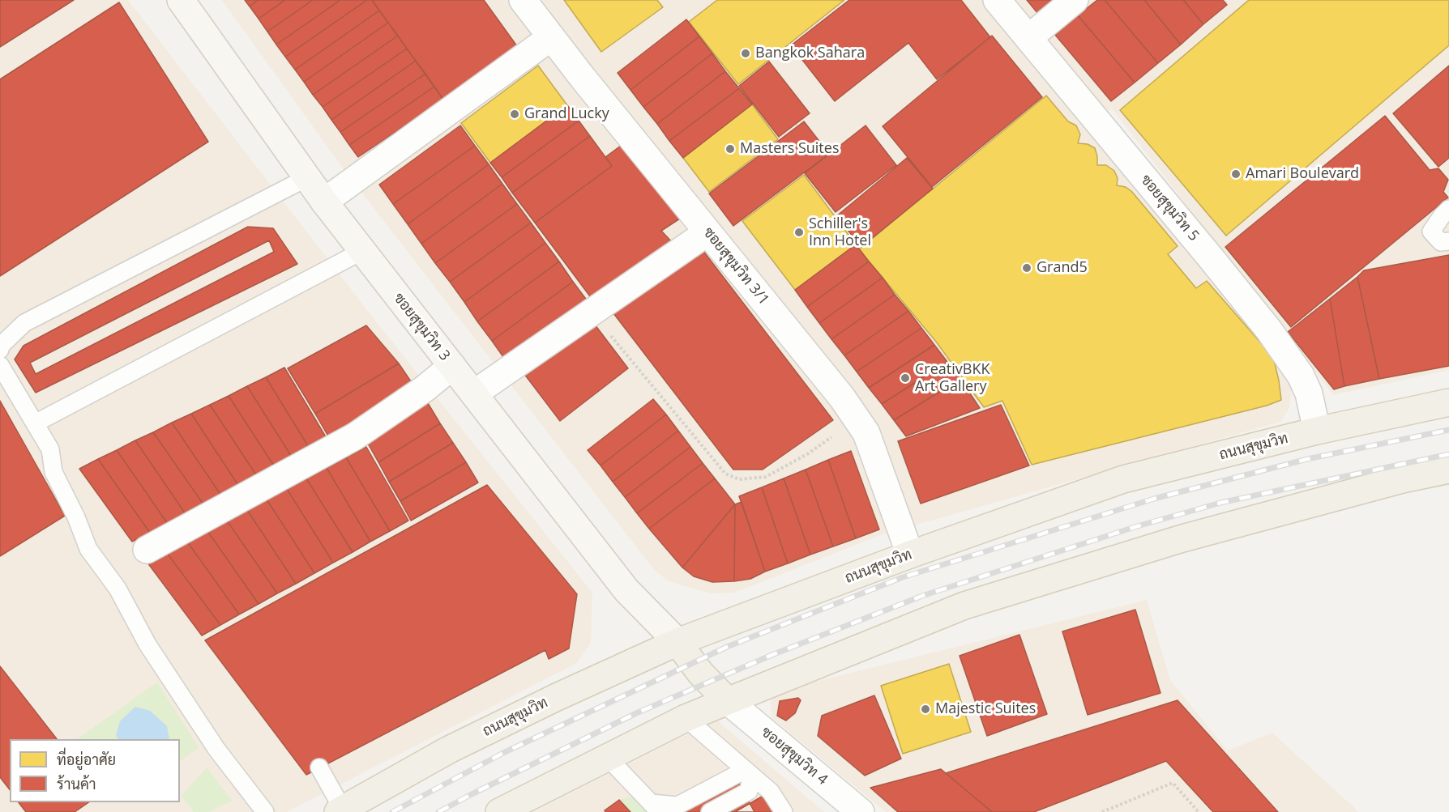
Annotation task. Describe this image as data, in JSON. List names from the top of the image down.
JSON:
{
  "streets": {
    "main road": ["ถนนสุขุมวิท"],
    "street": [
      "ซอยสุขุมวิท 5",
      "ซอยสุขุมวิท 3/1",
      "ซอยสุขุมวิท 3",
      "ซอยสุขุมวิท 4"
    ]
  },
  "crossings": [
    ["ซอยสุขุมวิท 5", "ถนนสุขุมวิท"],
    ["ซอยสุขุมวิท 3/1", "ถนนสุขุมวิท"],
    ["ซอยสุขุมวิท 3", "ถนนสุขุมวิท"]
  ],
  "places": [
    "Bangkok Sahara",
    "Grand Lucky",
    "Masters Suites",
    "Amari Boulevard",
    "Schiller's Inn Hotel",
    "Grand5",
    "CreativBKK Art Gallery",
    "Majestic Suites"
  ],
  "legend": ["ที่อยู่อาศัย", "ร้านค้า"]
}
